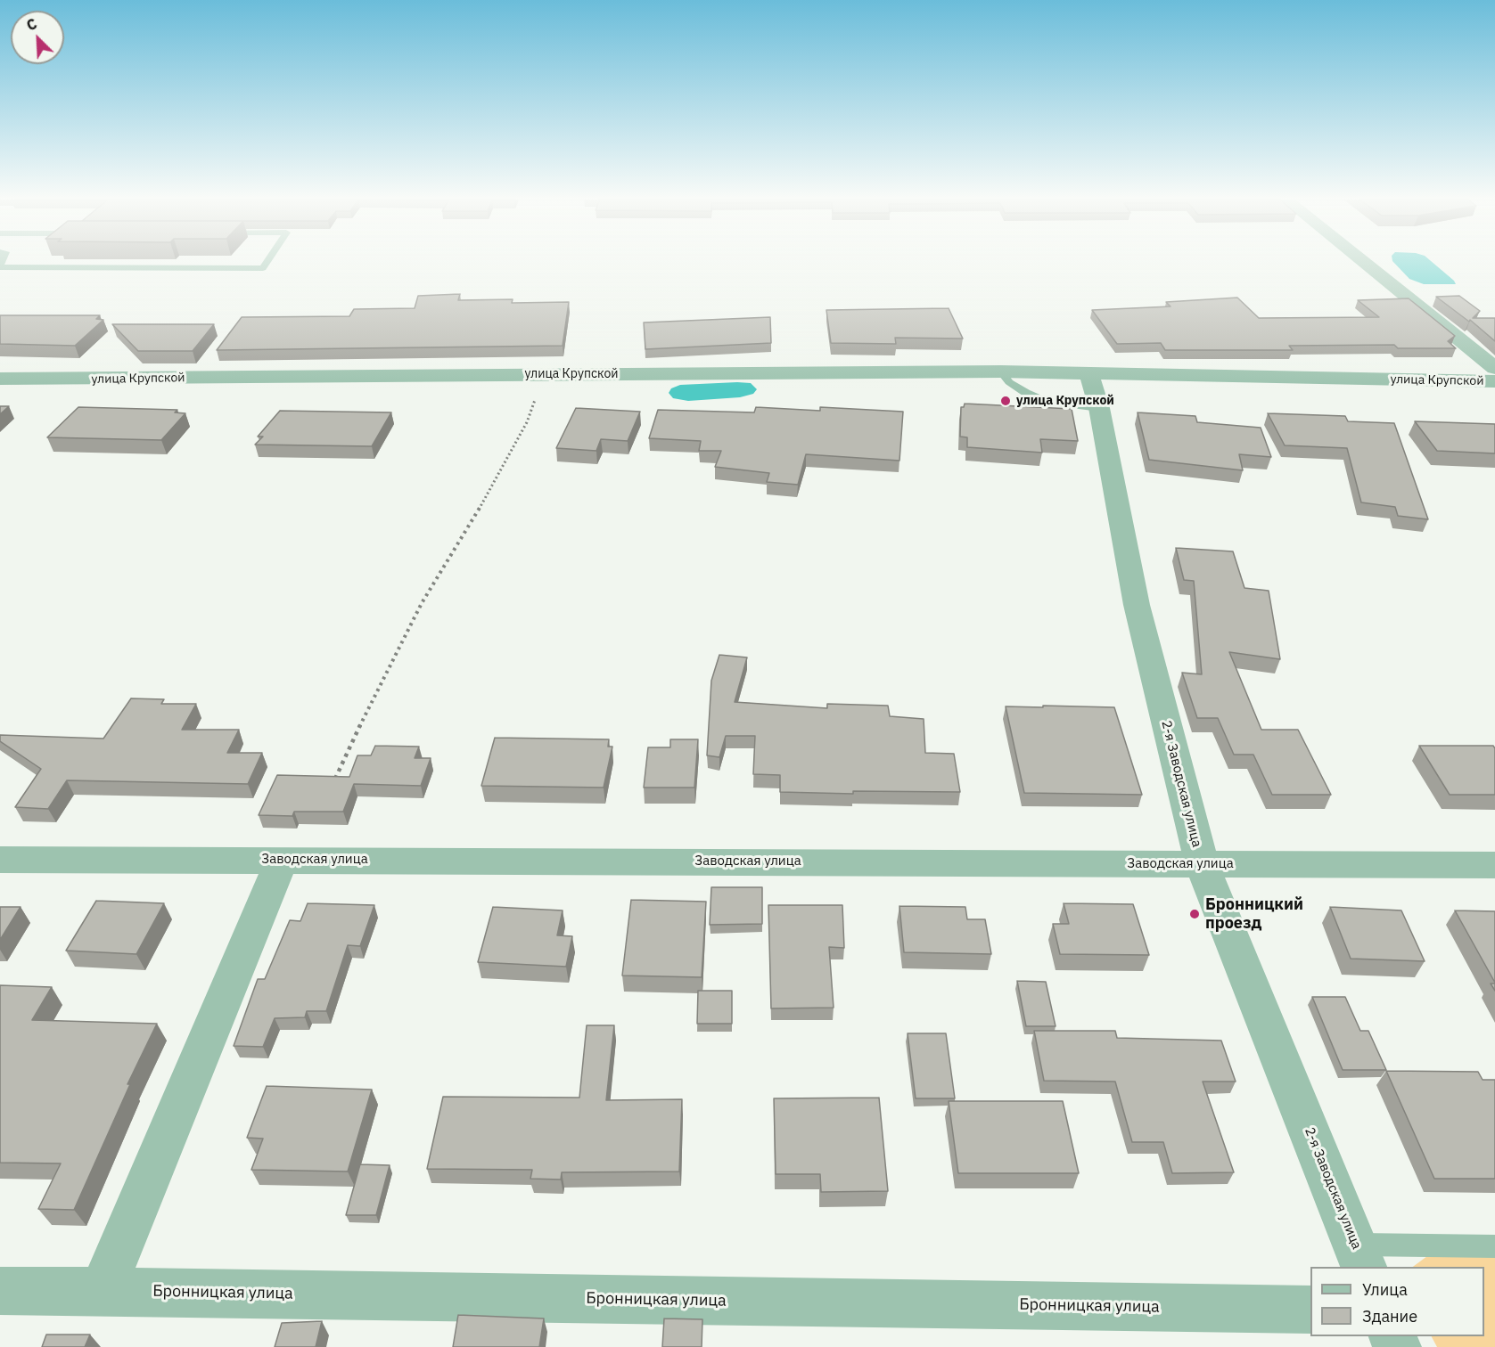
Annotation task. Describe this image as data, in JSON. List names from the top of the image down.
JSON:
{
  "streets": {
    "street": [
      "улица Крупской",
      "2-я Заводская улица",
      "Заводская улица",
      "Бронницкая улица"
    ]
  },
  "crossings": [
    ["улица Крупской", "2-я Заводская улица"],
    ["2-я Заводская улица", "Заводская улица"]
  ],
  "places": ["улица Крупской", "Бронницкий проезд"],
  "legend": ["Улица", "Здание"],
  "north": "top left"
}
